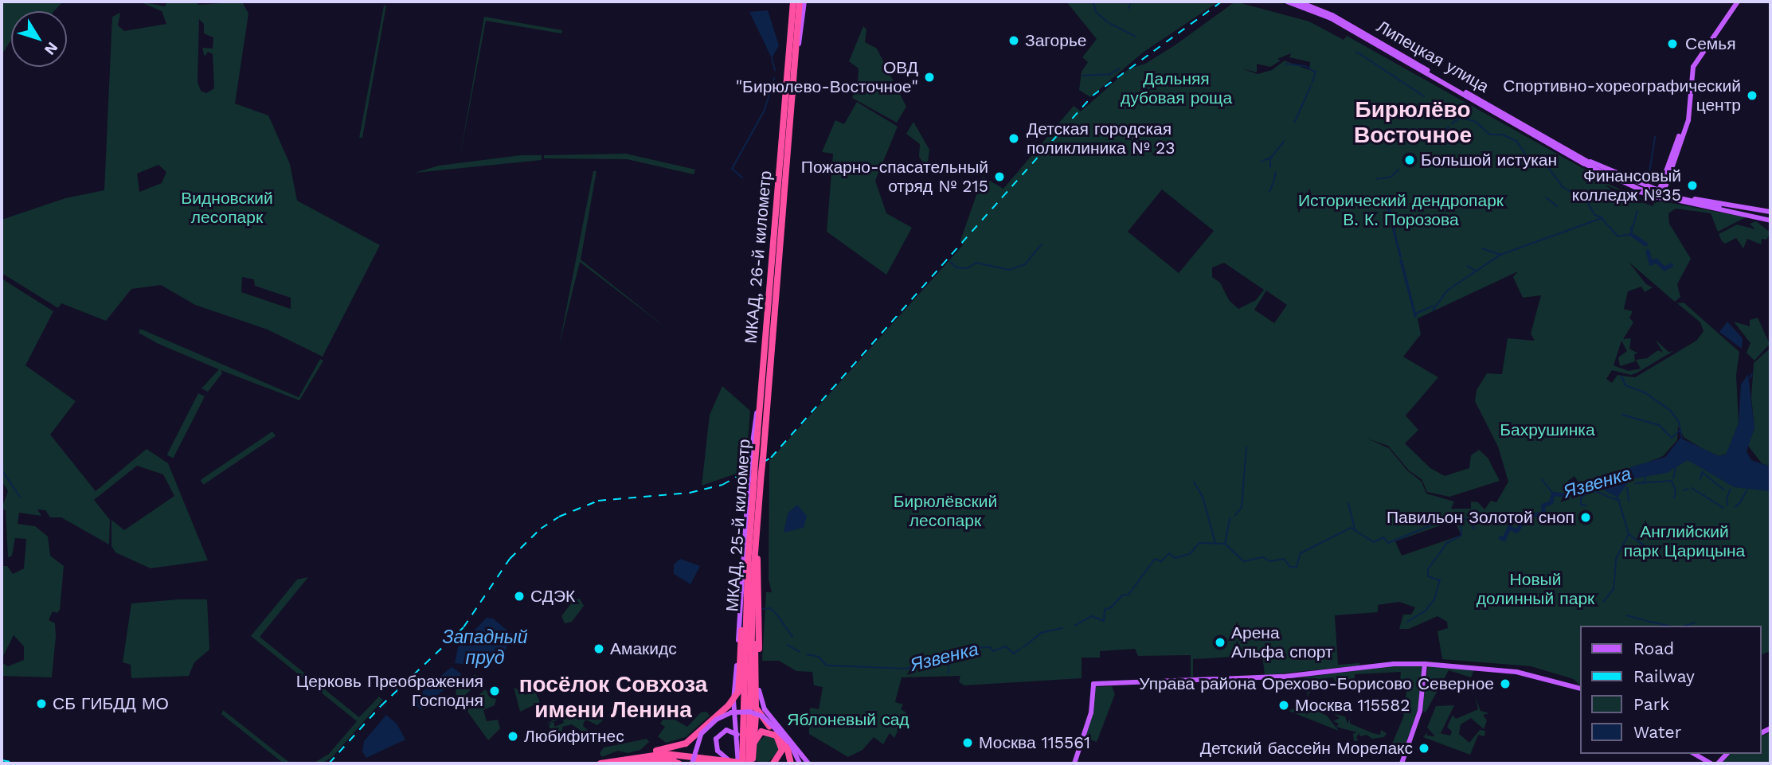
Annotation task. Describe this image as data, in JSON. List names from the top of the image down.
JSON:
{
  "streets": {
    "highway": ["МКАД, 26-й километр", "МКАД, 25-й километр"],
    "main road": ["Липецкая улица"]
  },
  "crossings": [
    ["МКАД, 26-й километр", "МКАД, 25-й километр"]
  ],
  "districts": ["Бирюлёво Восточное", "посёлок Совхоза имени Ленина"],
  "water": ["Язвенка", "Западный пруд"],
  "parks": [
    "Дальняя дубовая роща",
    "Видновский лесопарк",
    "Исторический дендропарк В. К. Порозова",
    "Бахрушинка",
    "Бирюлёвский лесопарк",
    "Английский парк Царицына",
    "Новый долинный парк",
    "Яблоневый сад"
  ],
  "places": [
    "Загорье",
    "Семья",
    "ОВД \"Бирюлево-Восточное\"",
    "Спортивно-хореографический центр",
    "Детская городская поликлиника № 23",
    "Большой истукан",
    "Пожарно-спасательный отряд № 215",
    "Финансовый колледж №35",
    "Павильон Золотой сноп",
    "СДЭК",
    "Арена Альфа спорт",
    "Амакидс",
    "Управа района Орехово-Борисово Северное",
    "Церковь Преображения Господня",
    "СБ ГИБДД МО",
    "Москва 115582",
    "Любифитнес",
    "Москва 115561",
    "Детский бассейн Морелакс"
  ],
  "legend": [
    "Road",
    "Railway",
    "Park",
    "Water"
  ],
  "north": "bottom right"
}
